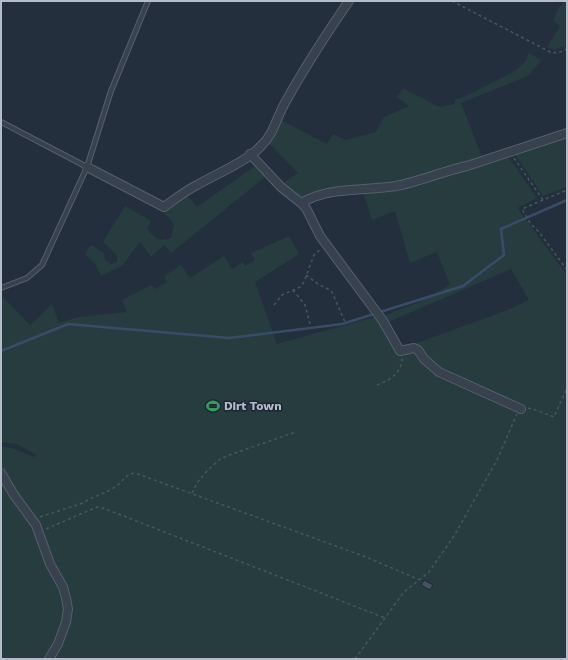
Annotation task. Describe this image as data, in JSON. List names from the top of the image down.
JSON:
{
  "places": {
    "sports": ["Dirt Town"]
  }
}
